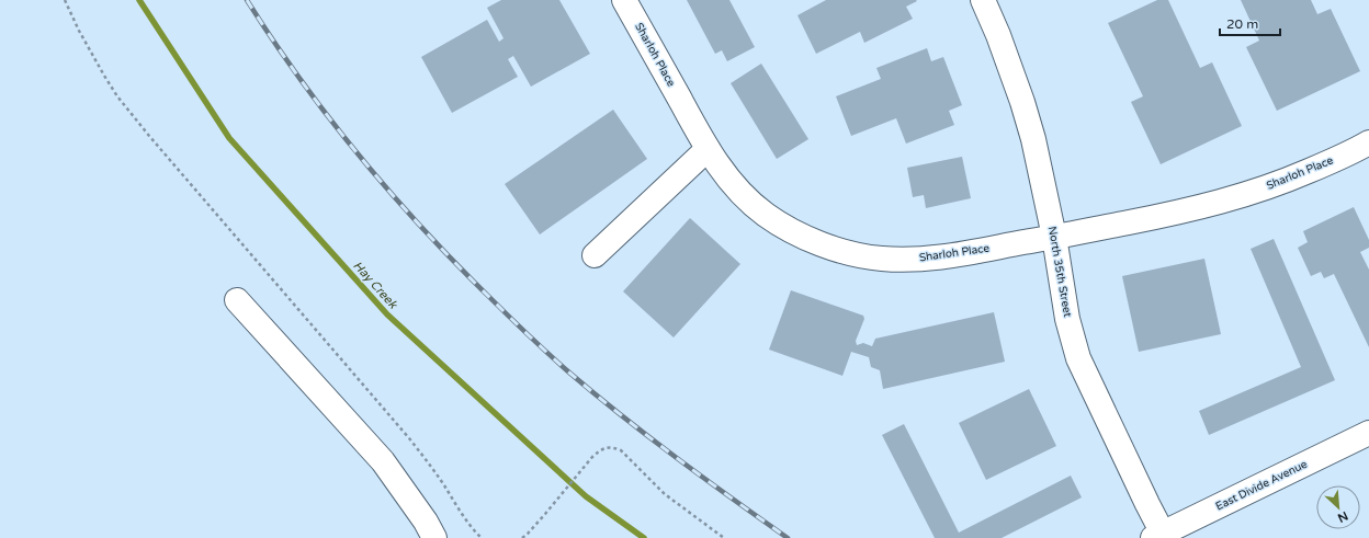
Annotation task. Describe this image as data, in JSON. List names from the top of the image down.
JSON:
{
  "streets": {
    "street": ["Sharloh Place", "North 35th Street", "East Divide Avenue"]
  },
  "crossings": [
    ["Sharloh Place", "North 35th Street"],
    ["North 35th Street", "East Divide Avenue"]
  ],
  "water": ["Hay Creek"],
  "scale_bar": "20 m",
  "north": "bottom right"
}
